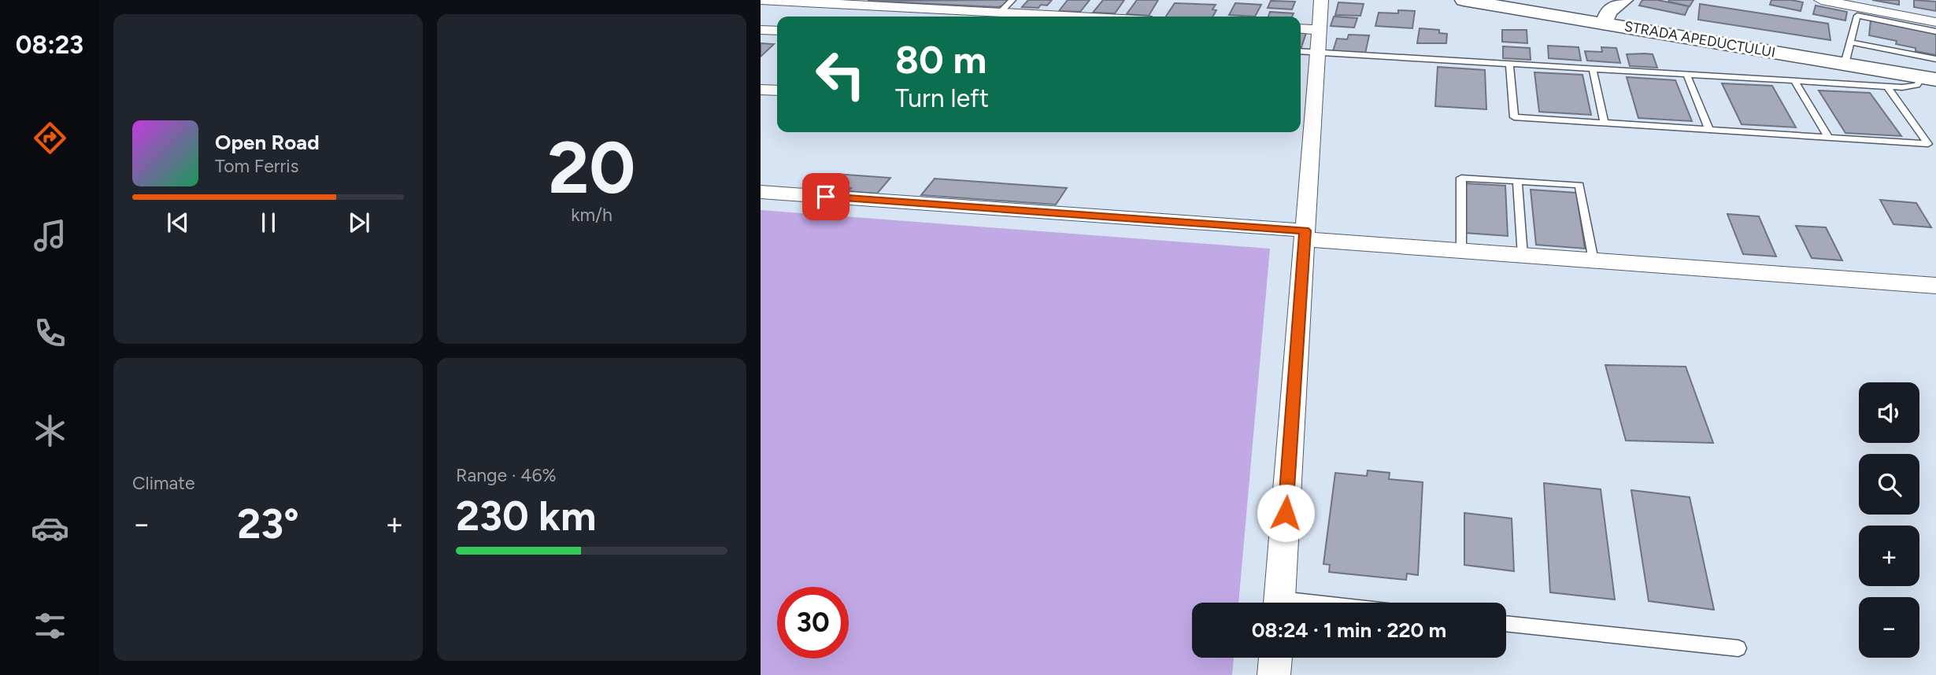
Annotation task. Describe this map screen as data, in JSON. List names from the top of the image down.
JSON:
{
  "streets": {
    "street": ["STRADA APEDUCTULUI"]
  },
  "page": {
    "tabs": "08:23",
    "tile": [
      ["20", "km/h"],
      "Climate",
      ["Range · 46%", "230 km"]
    ],
    "turn": ["80 m", "Turn left"],
    "song": ["Open Road", "Tom Ferris"],
    "map_buttons": ["+", "−"],
    "heat": ["−", "23°", "+"],
    "limit": "30",
    "trip": "08:24 · 1 min · 220 m"
  }
}
